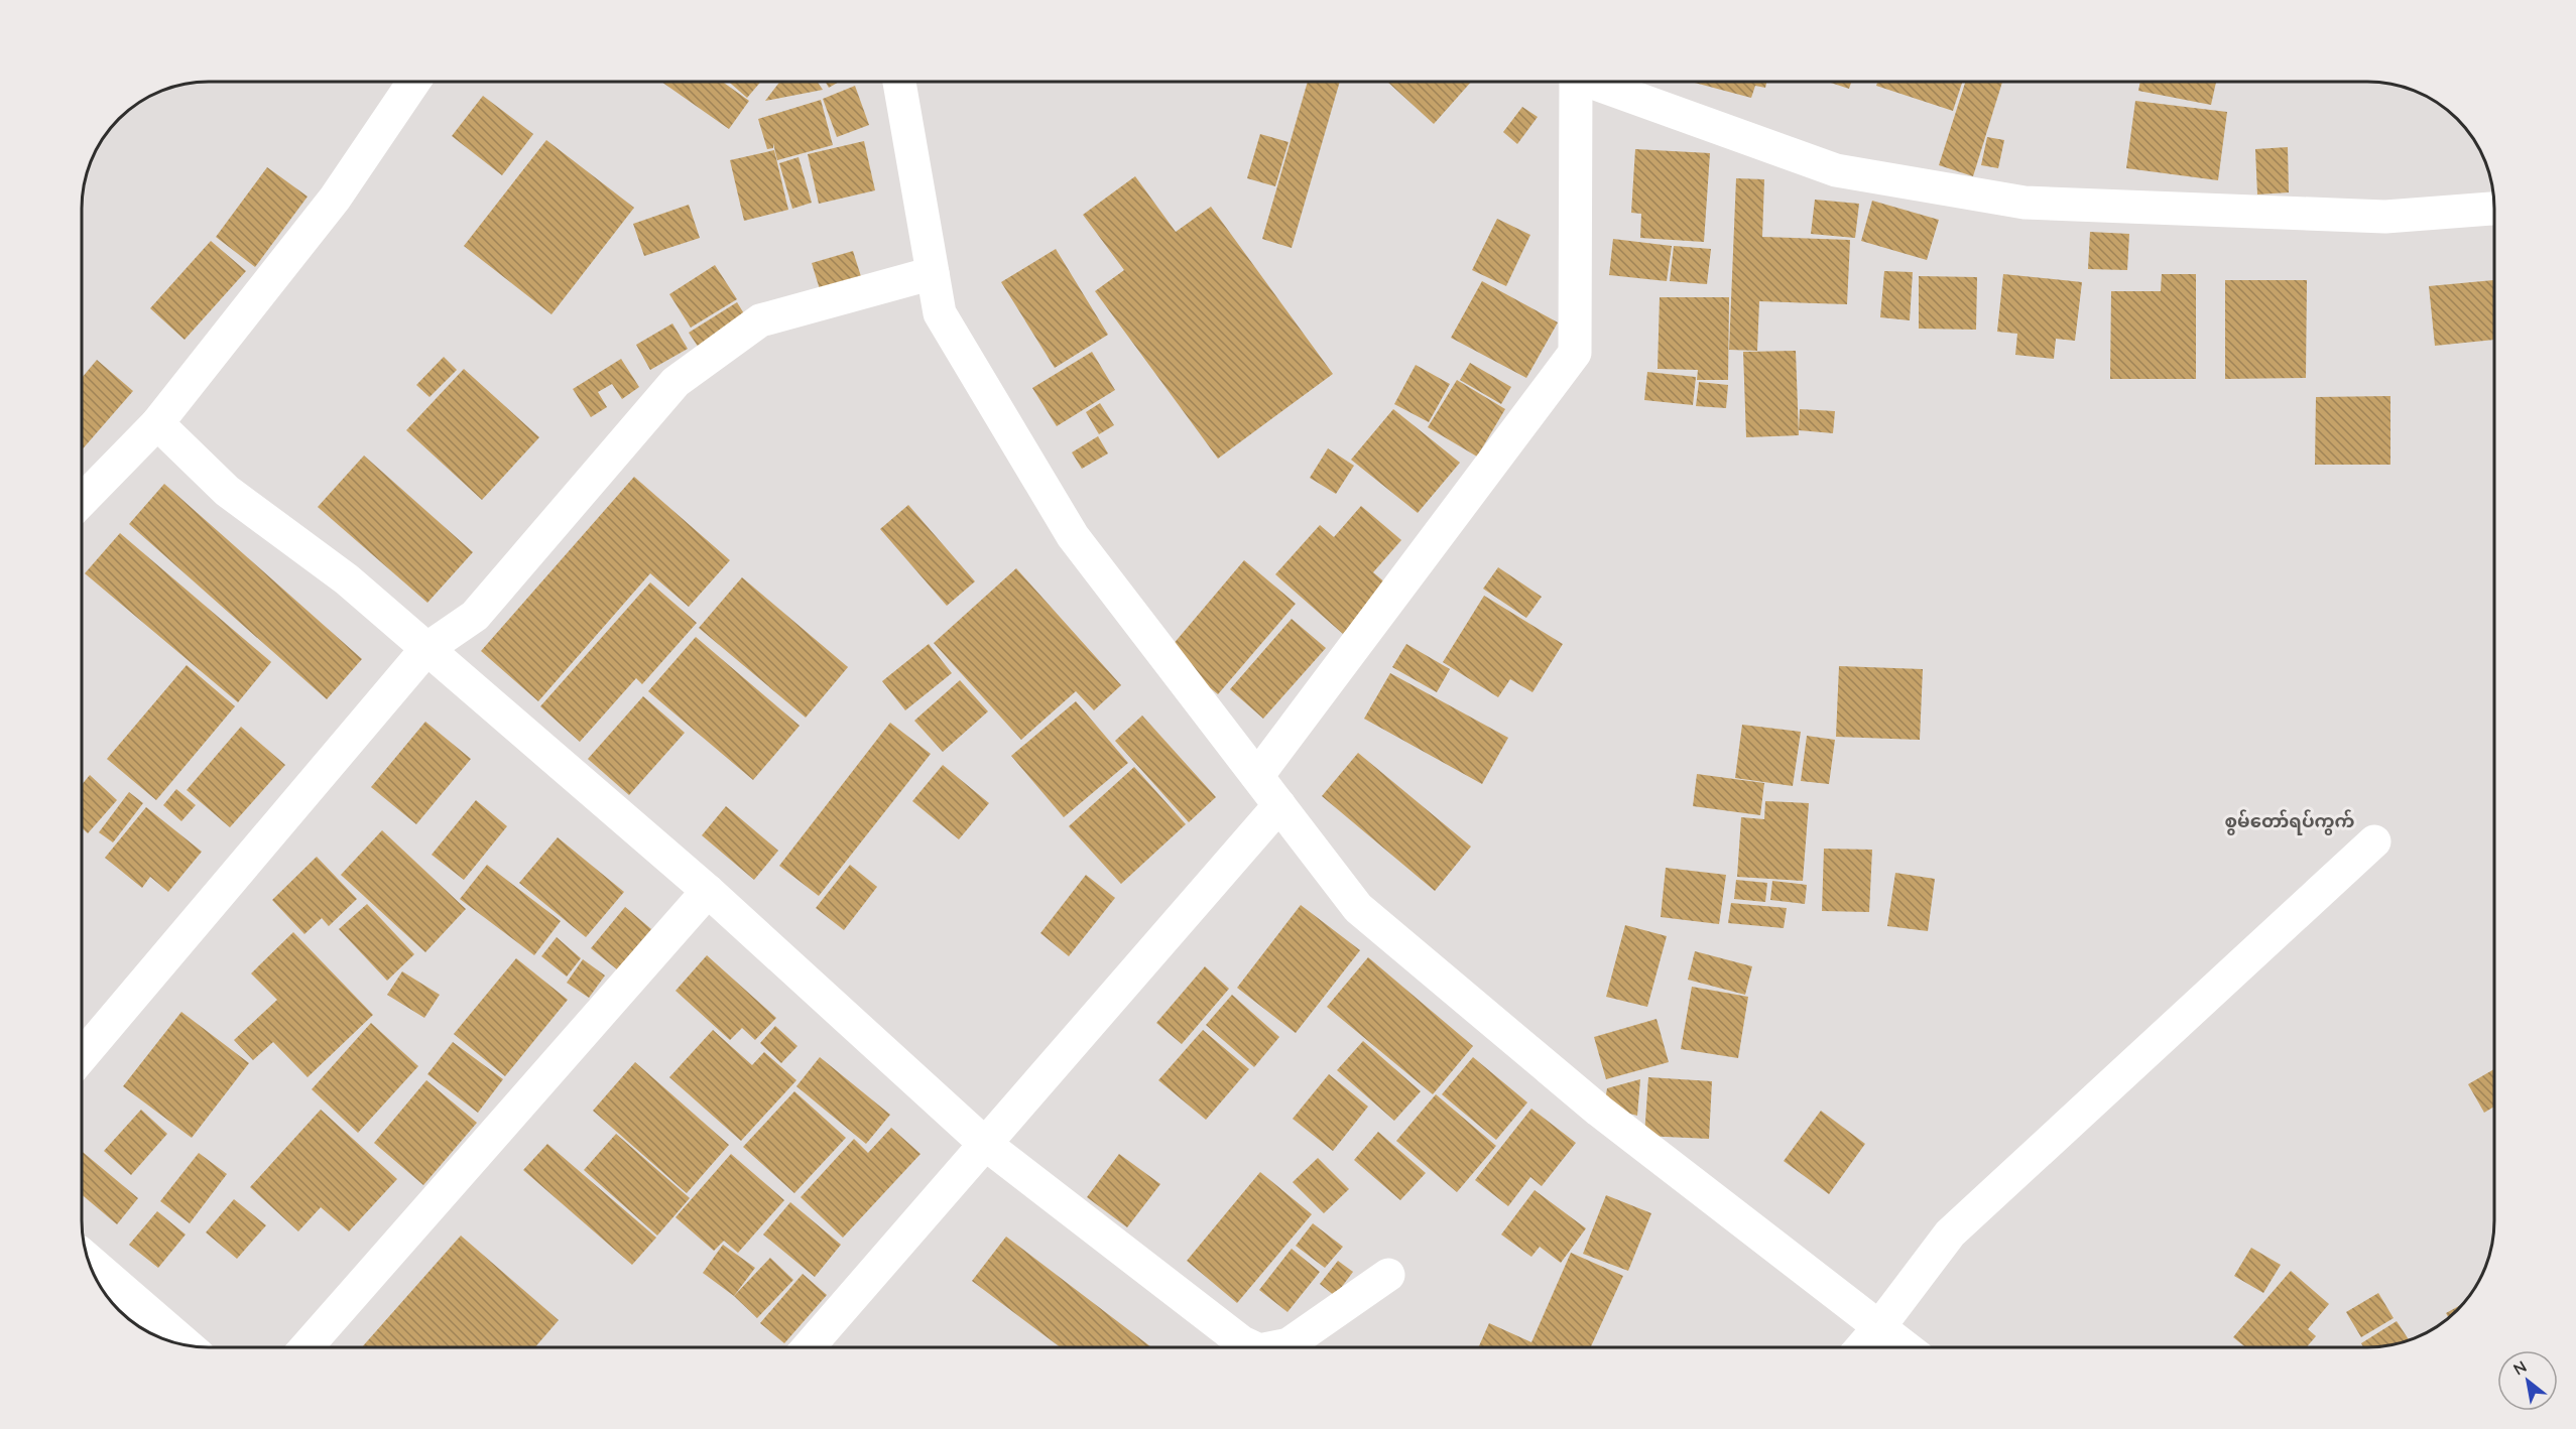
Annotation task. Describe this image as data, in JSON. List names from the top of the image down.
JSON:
{
  "districts": ["စွမ်တော်ရပ်ကွက်"],
  "north": "top left"
}
